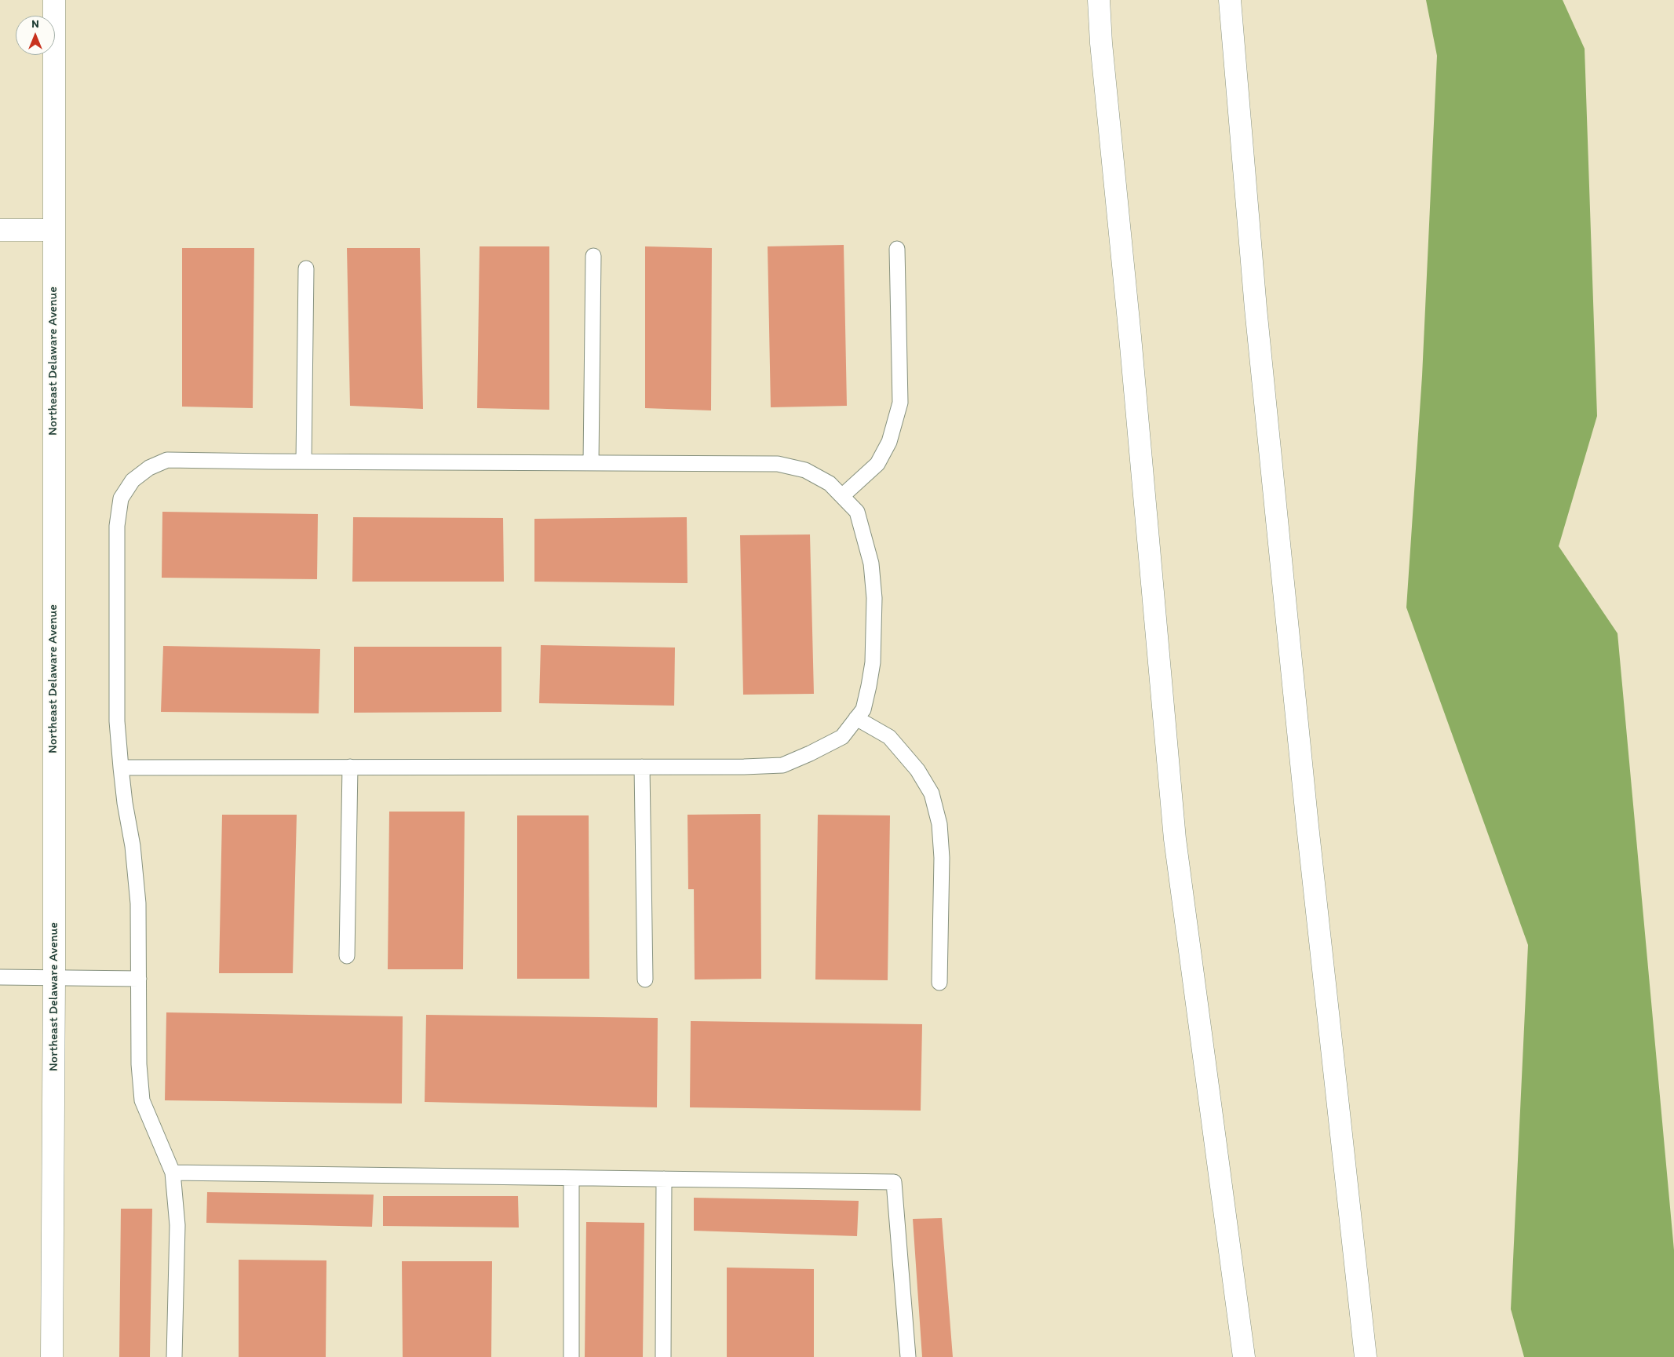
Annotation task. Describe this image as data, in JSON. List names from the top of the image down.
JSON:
{
  "streets": {
    "main road": ["Northeast Delaware Avenue"]
  },
  "north": "top"
}
